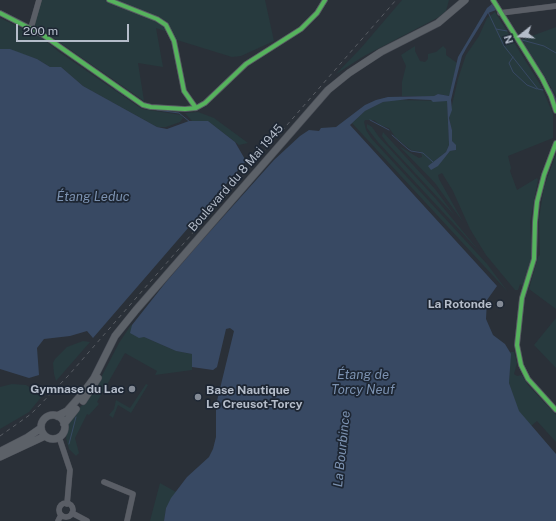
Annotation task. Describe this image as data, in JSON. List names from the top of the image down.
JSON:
{
  "streets": {
    "main road": ["Boulevard du 8 Mai 1945"]
  },
  "water": ["Étang Leduc", "Étang de Torcy Neuf", "La Bourbince"],
  "places": ["La Rotonde", "Gymnase du Lac", "Base Nautique Le Creusot-Torcy"],
  "scale_bar": "200 m",
  "north": "left"
}
